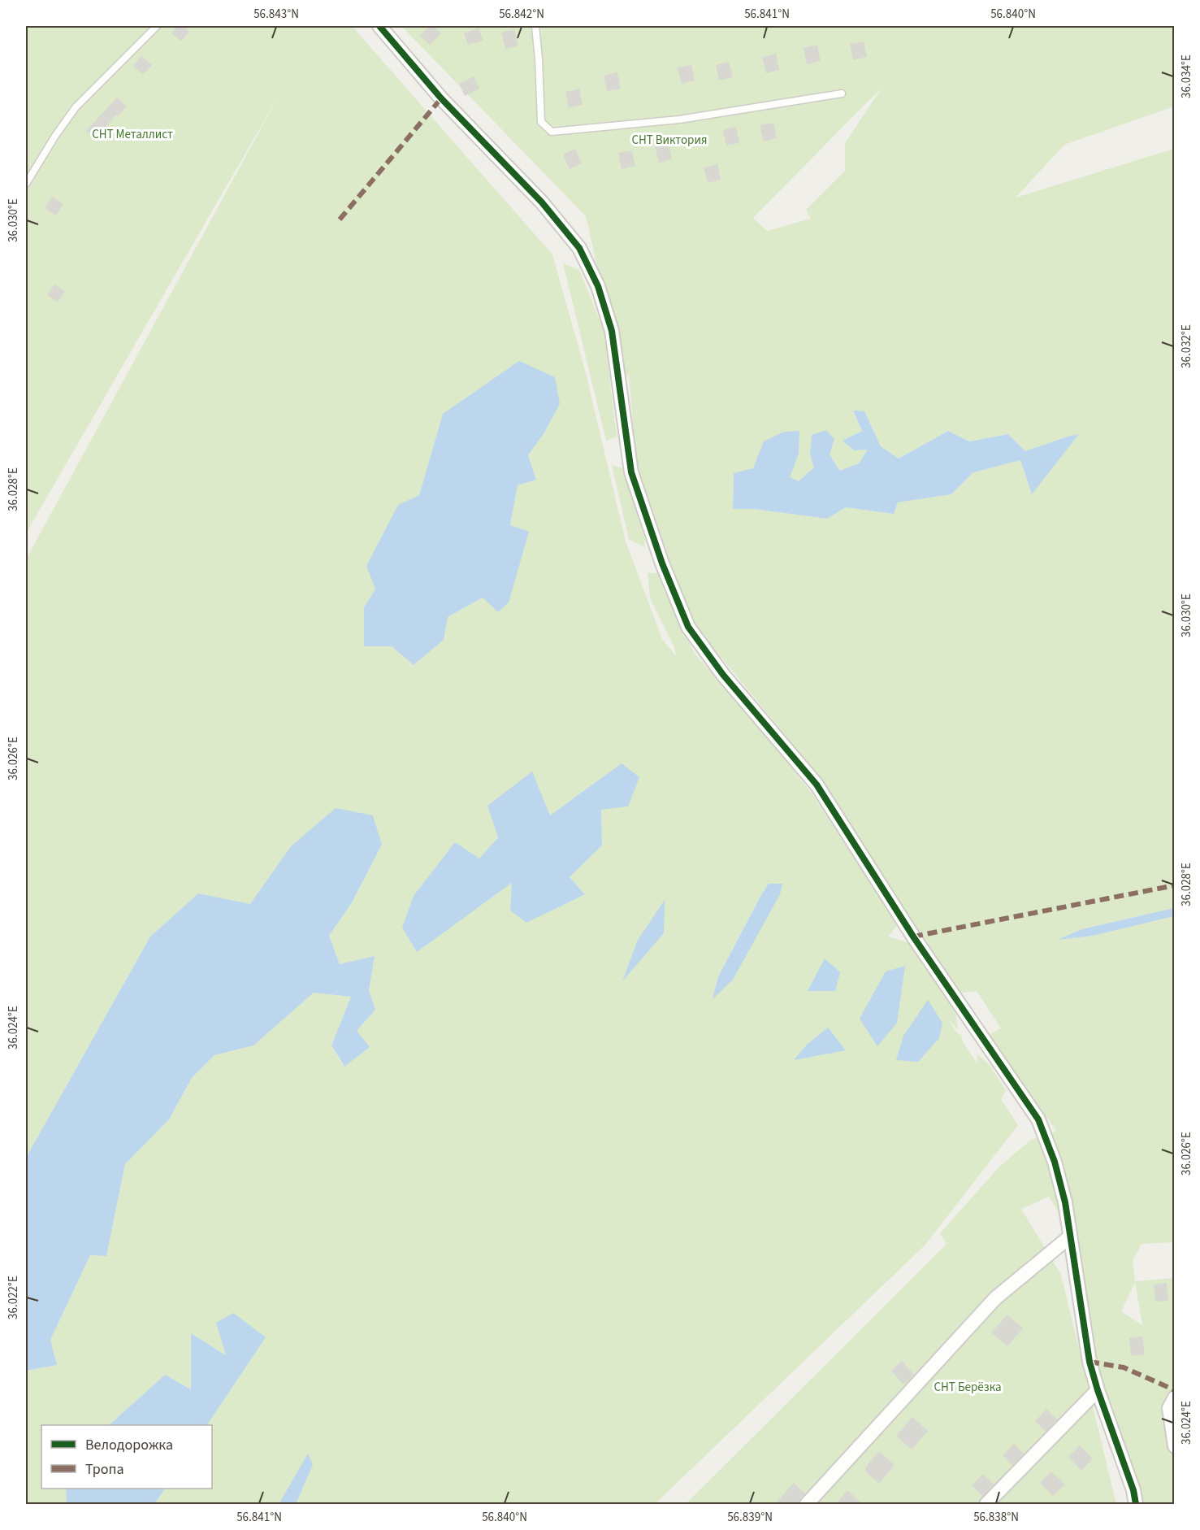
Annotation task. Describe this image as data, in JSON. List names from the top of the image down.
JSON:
{
  "parks": ["СНТ Металлист", "СНТ Виктория", "СНТ Берёзка"],
  "legend": ["Велодорожка", "Тропа"],
  "coordinates": [
    "56.843°N",
    "56.842°N",
    "56.841°N",
    "56.840°N",
    "36.034°E",
    "36.030°E",
    "36.032°E",
    "36.028°E",
    "36.026°E",
    "36.024°E",
    "36.022°E",
    "56.839°N",
    "56.838°N"
  ]
}
